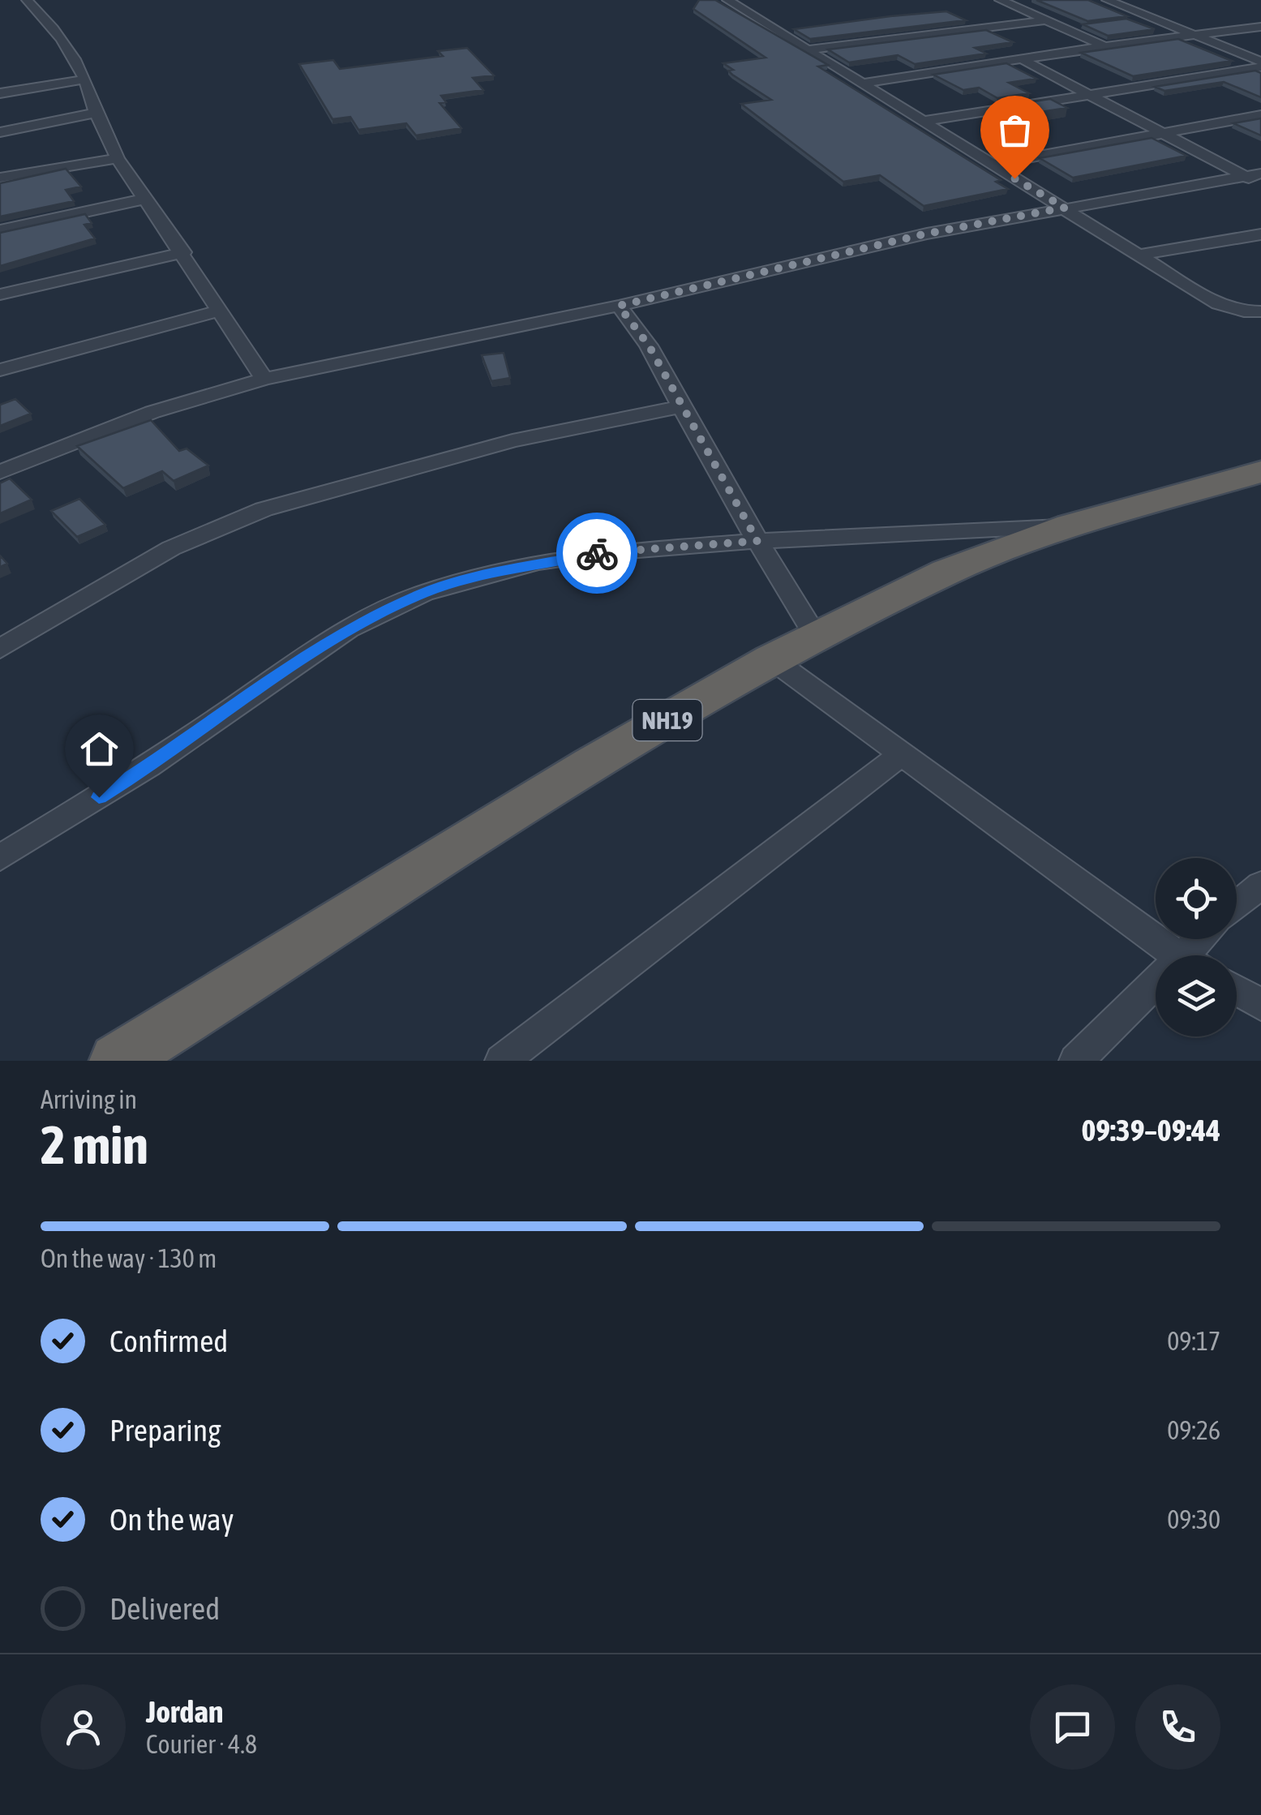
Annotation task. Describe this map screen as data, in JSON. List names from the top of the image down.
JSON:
{
  "streets": {
    "highway": ["NH19"]
  },
  "page": {
    "heading": ["2 min", "Arriving in", "09:39–09:44"],
    "panel": ["Jordan", "Courier · 4.8"],
    "bar": "On the way · 130 m",
    "list": [
      ["Confirmed", "09:17"],
      ["Preparing", "09:26"],
      ["On the way", "09:30"],
      "Delivered"
    ]
  }
}
